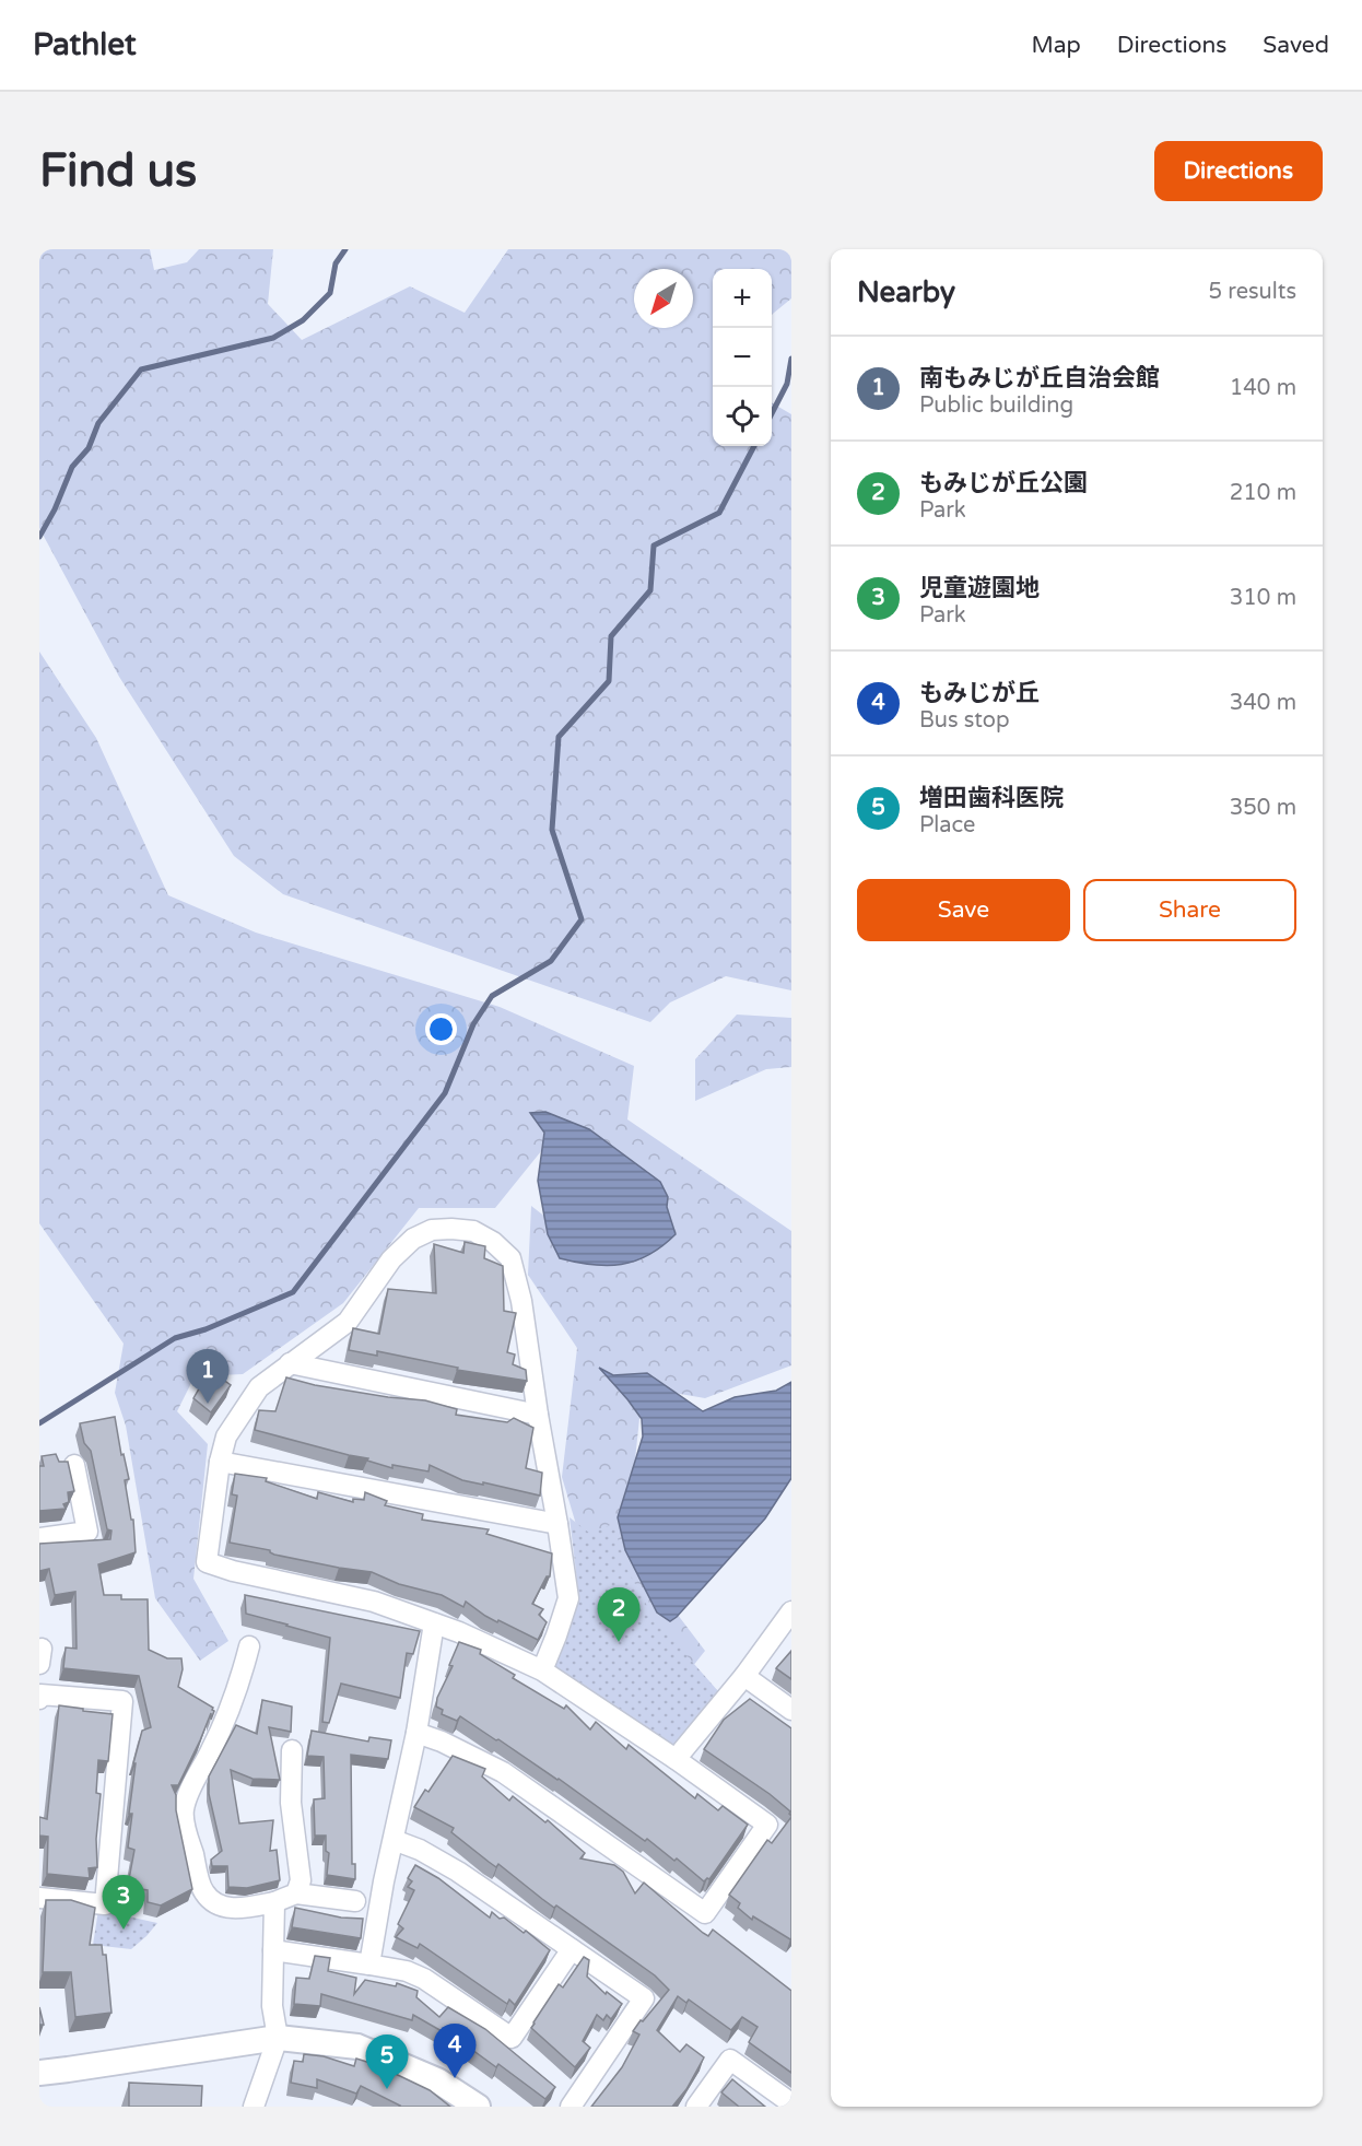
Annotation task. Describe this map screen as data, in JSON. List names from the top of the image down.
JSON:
{
  "north": "bottom left",
  "page": {
    "header": "Pathlet",
    "nav": ["Map", "Directions", "Saved"],
    "buttons": [
      "Directions",
      ["Save", "Share"]
    ],
    "title": "Find us",
    "heading": ["Nearby", "5 results"],
    "map_buttons": ["+", "−"],
    "list": [
      {
        "mark": "1",
        "name": "南もみじが丘自治会館",
        "note": "Public building",
        "value": "140 m"
      },
      {
        "mark": "2",
        "name": "もみじが丘公園",
        "note": "Park",
        "value": "210 m"
      },
      {
        "mark": "3",
        "name": "児童遊園地",
        "note": "Park",
        "value": "310 m"
      },
      {
        "mark": "4",
        "name": "もみじが丘",
        "note": "Bus stop",
        "value": "340 m"
      },
      {
        "mark": "5",
        "name": "増田歯科医院",
        "note": "Place",
        "value": "350 m"
      }
    ],
    "pins": [
      "1",
      "2",
      "3",
      "4",
      "5"
    ]
  }
}
